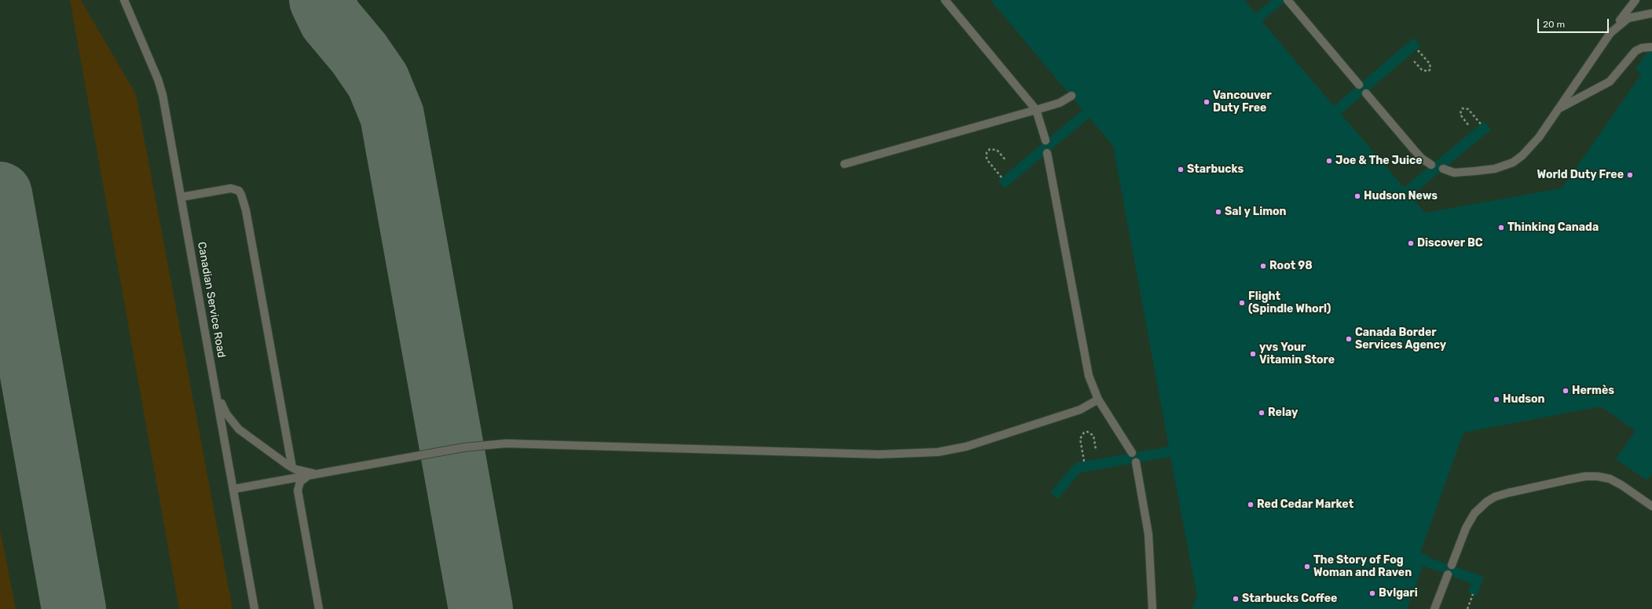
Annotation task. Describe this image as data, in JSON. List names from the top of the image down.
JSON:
{
  "streets": {
    "lane": ["Canadian Service Road"]
  },
  "places": [
    "Vancouver Duty Free",
    "Joe & The Juice",
    "Starbucks",
    "World Duty Free",
    "Hudson News",
    "Sal y Limon",
    "Thinking Canada",
    "Discover BC",
    "Root 98",
    "Flight (Spindle Whorl)",
    "Canada Border Services Agency",
    "yvs Your Vitamin Store",
    "Hermès",
    "Hudson",
    "Relay",
    "Red Cedar Market",
    "The Story of Fog Woman and Raven",
    "Bvlgari",
    "Starbucks Coffee"
  ],
  "scale_bar": "20 m"
}
